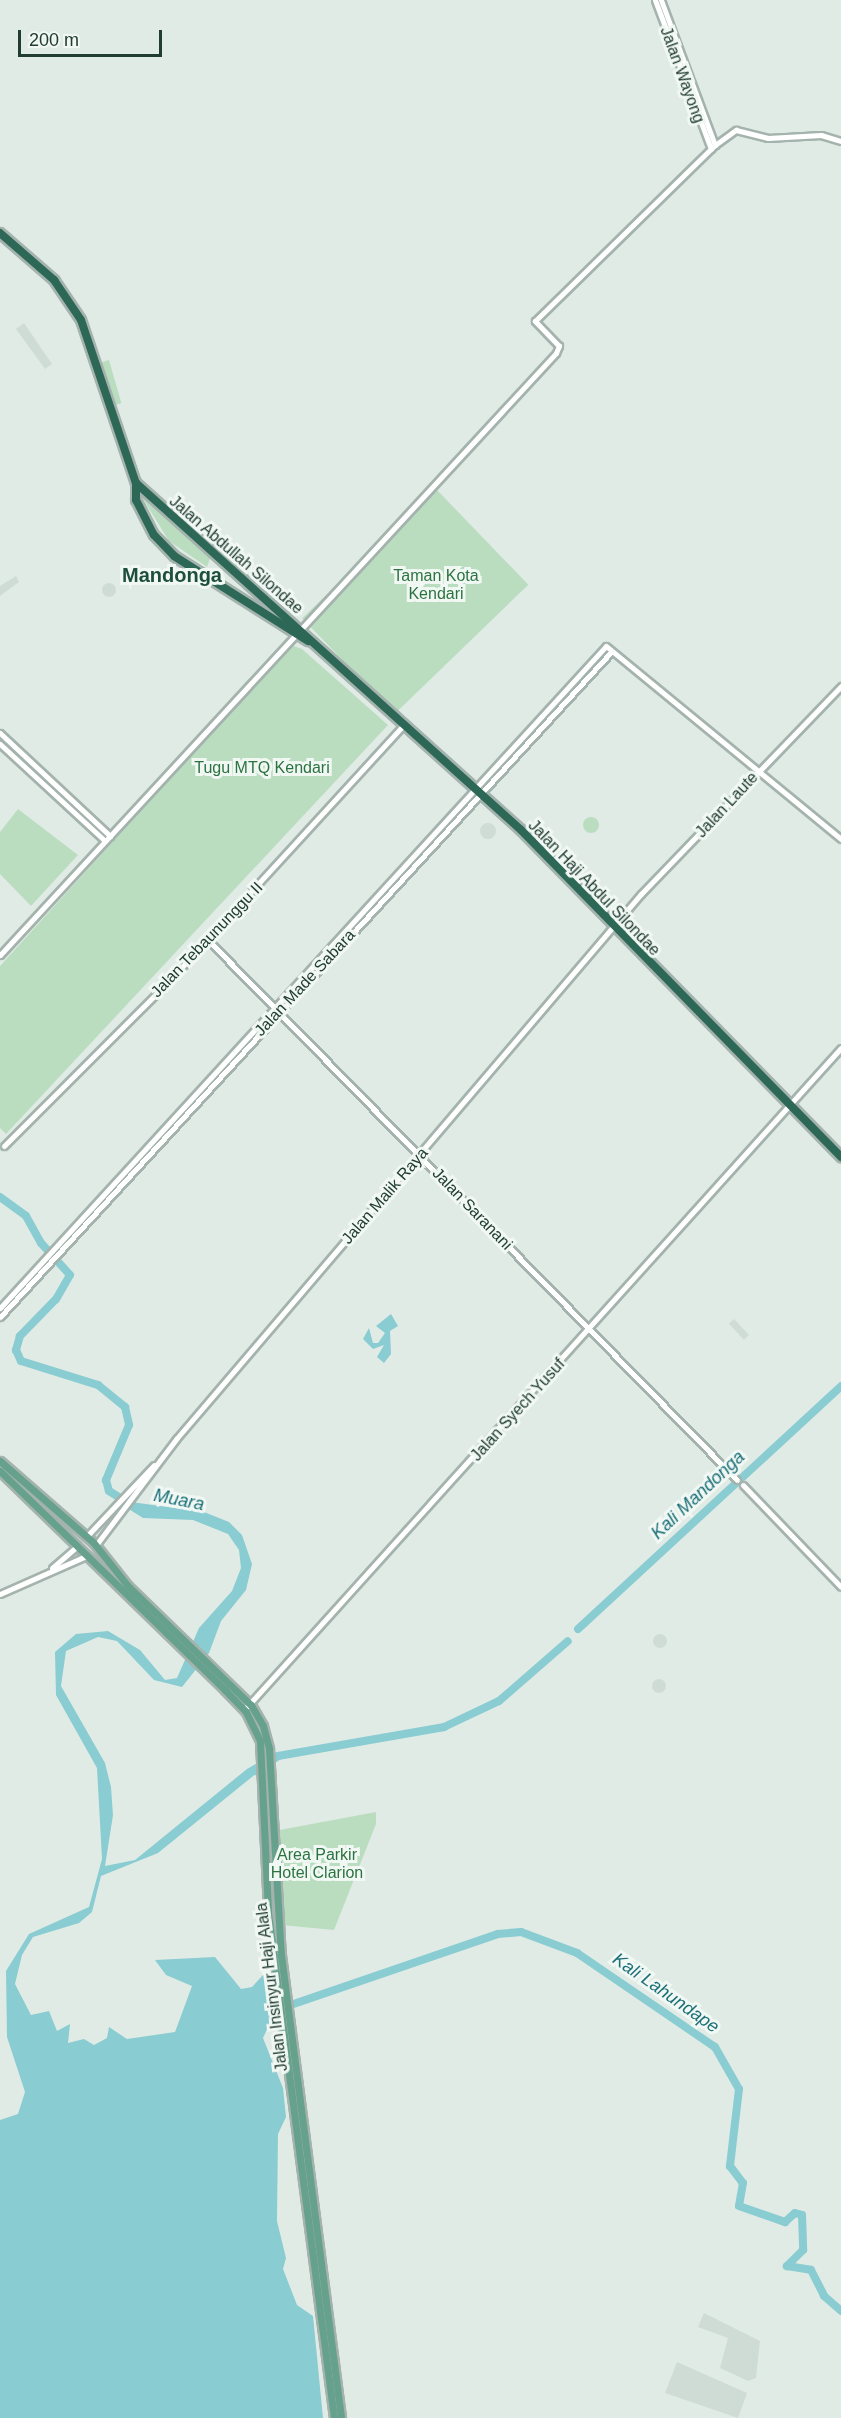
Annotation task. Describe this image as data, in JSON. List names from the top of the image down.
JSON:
{
  "streets": {
    "highway": ["Jalan Abdullah Silondae", "Jalan Haji Abdul Silondae"],
    "main road": ["Jalan Insinyur Haji Alala"],
    "street": [
      "Jalan Wayong",
      "Jalan Laute",
      "Jalan Tebaununggu II",
      "Jalan Made Sabara",
      "Jalan Malik Raya",
      "Jalan Saranani",
      "Jalan Syech Yusuf"
    ]
  },
  "crossings": [
    ["Jalan Abdullah Silondae", "Jalan Haji Abdul Silondae"],
    ["Jalan Laute", "Jalan Haji Abdul Silondae"],
    ["Jalan Laute", "Jalan Made Sabara"],
    ["Jalan Laute", "Jalan Malik Raya"],
    ["Jalan Haji Abdul Silondae", "Jalan Tebaununggu II"],
    ["Jalan Haji Abdul Silondae", "Jalan Made Sabara"],
    ["Jalan Haji Abdul Silondae", "Jalan Malik Raya"],
    ["Jalan Haji Abdul Silondae", "Jalan Syech Yusuf"],
    ["Jalan Tebaununggu II", "Jalan Saranani"],
    ["Jalan Made Sabara", "Jalan Saranani"],
    ["Jalan Malik Raya", "Jalan Saranani"],
    ["Jalan Saranani", "Jalan Syech Yusuf"],
    ["Jalan Syech Yusuf", "Jalan Insinyur Haji Alala"]
  ],
  "districts": ["Mandonga"],
  "water": ["Kali Mandonga", "Muara", "Kali Lahundape"],
  "parks": ["Taman Kota Kendari", "Tugu MTQ Kendari", "Area Parkir Hotel Clarion"],
  "scale_bar": "200 m"
}
